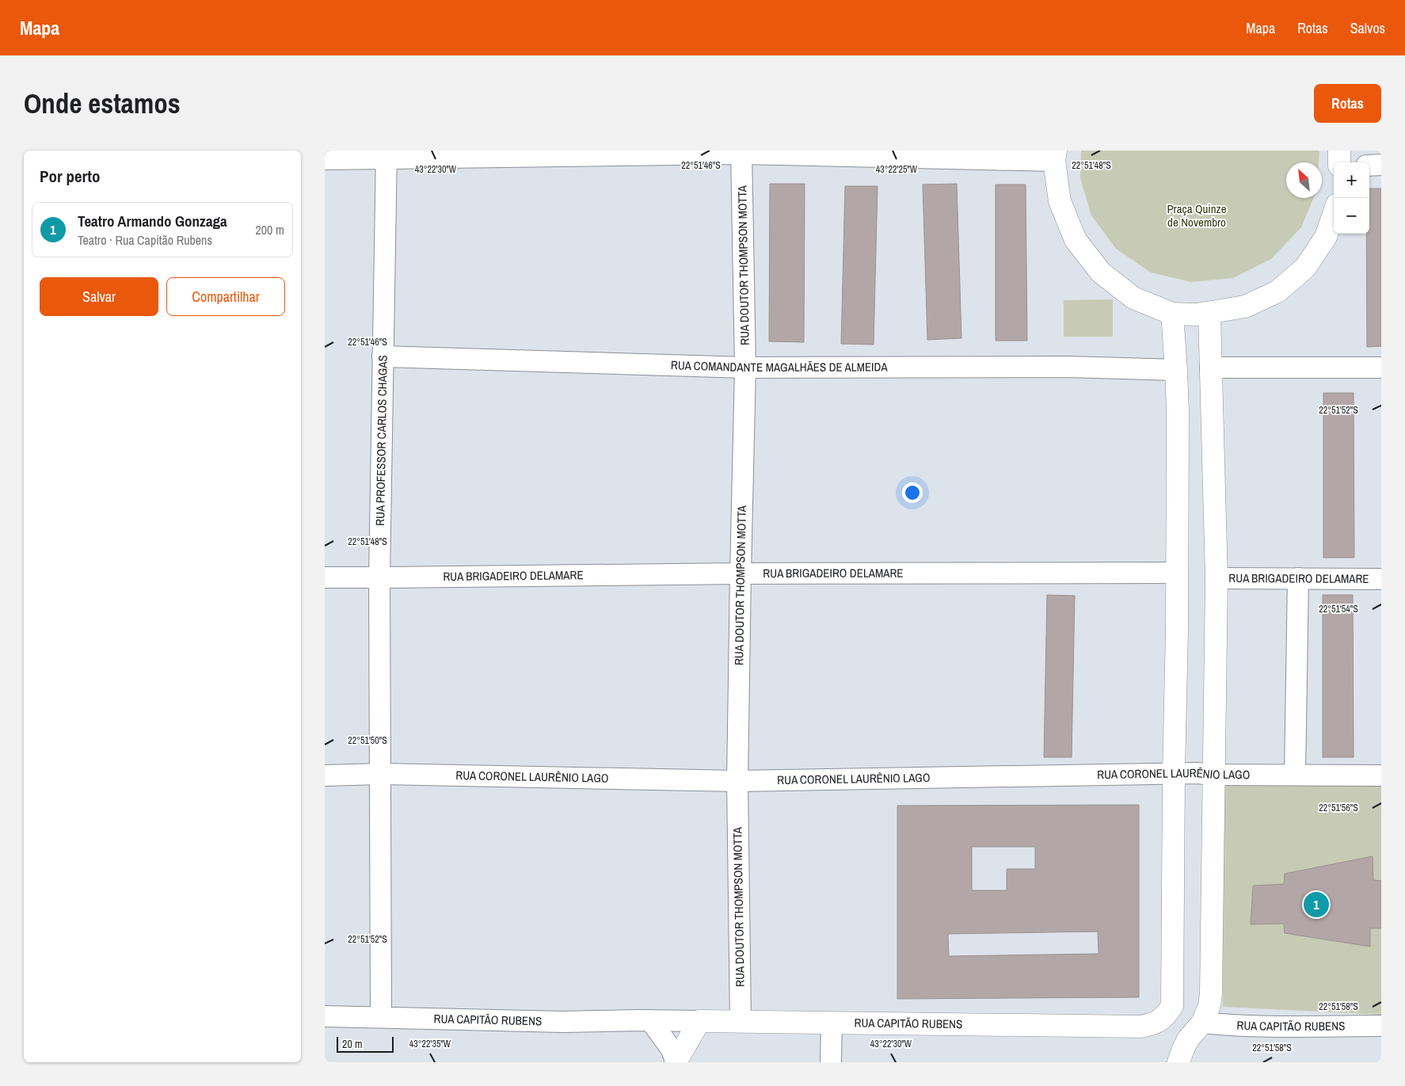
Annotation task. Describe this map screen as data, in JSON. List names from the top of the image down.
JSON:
{
  "streets": {
    "main road": ["RUA CAPITÃO RUBENS"],
    "street": [
      "RUA DOUTOR THOMPSON MOTTA",
      "RUA COMANDANTE MAGALHÃES DE ALMEIDA",
      "RUA PROFESSOR CARLOS CHAGAS",
      "RUA BRIGADEIRO DELAMARE",
      "RUA CORONEL LAURÊNIO LAGO"
    ]
  },
  "crossings": [
    ["RUA DOUTOR THOMPSON MOTTA", "RUA COMANDANTE MAGALHÃES DE ALMEIDA"],
    ["RUA DOUTOR THOMPSON MOTTA", "RUA BRIGADEIRO DELAMARE"],
    ["RUA DOUTOR THOMPSON MOTTA", "RUA CORONEL LAURÊNIO LAGO"],
    ["RUA DOUTOR THOMPSON MOTTA", "RUA CAPITÃO RUBENS"],
    ["RUA COMANDANTE MAGALHÃES DE ALMEIDA", "RUA PROFESSOR CARLOS CHAGAS"],
    ["RUA PROFESSOR CARLOS CHAGAS", "RUA BRIGADEIRO DELAMARE"],
    ["RUA PROFESSOR CARLOS CHAGAS", "RUA CORONEL LAURÊNIO LAGO"],
    ["RUA PROFESSOR CARLOS CHAGAS", "RUA CAPITÃO RUBENS"],
    ["RUA CORONEL LAURÊNIO LAGO", "RUA CAPITÃO RUBENS"]
  ],
  "parks": ["Praça Quinze de Novembro"],
  "scale_bar": "20 m",
  "north": "top left",
  "page": {
    "header": "Mapa",
    "nav": ["Mapa", "Rotas", "Salvos"],
    "buttons": [
      "Rotas",
      ["Salvar", "Compartilhar"]
    ],
    "title": "Onde estamos",
    "heading": "Por perto",
    "map_buttons": ["+", "−"],
    "list": [
      {
        "mark": "1",
        "name": "Teatro Armando Gonzaga",
        "note": "Teatro · Rua Capitão Rubens",
        "value": "200 m"
      }
    ],
    "pins": "1",
    "scale": "20 m"
  },
  "coordinates": [
    "22°51'46\"S",
    "22°51'48\"S",
    "43°22'30\"W",
    "43°22'25\"W",
    "22°51'52\"S",
    "22°51'54\"S",
    "22°51'50\"S",
    "22°51'56\"S",
    "22°51'58\"S",
    "43°22'35\"W"
  ]
}
